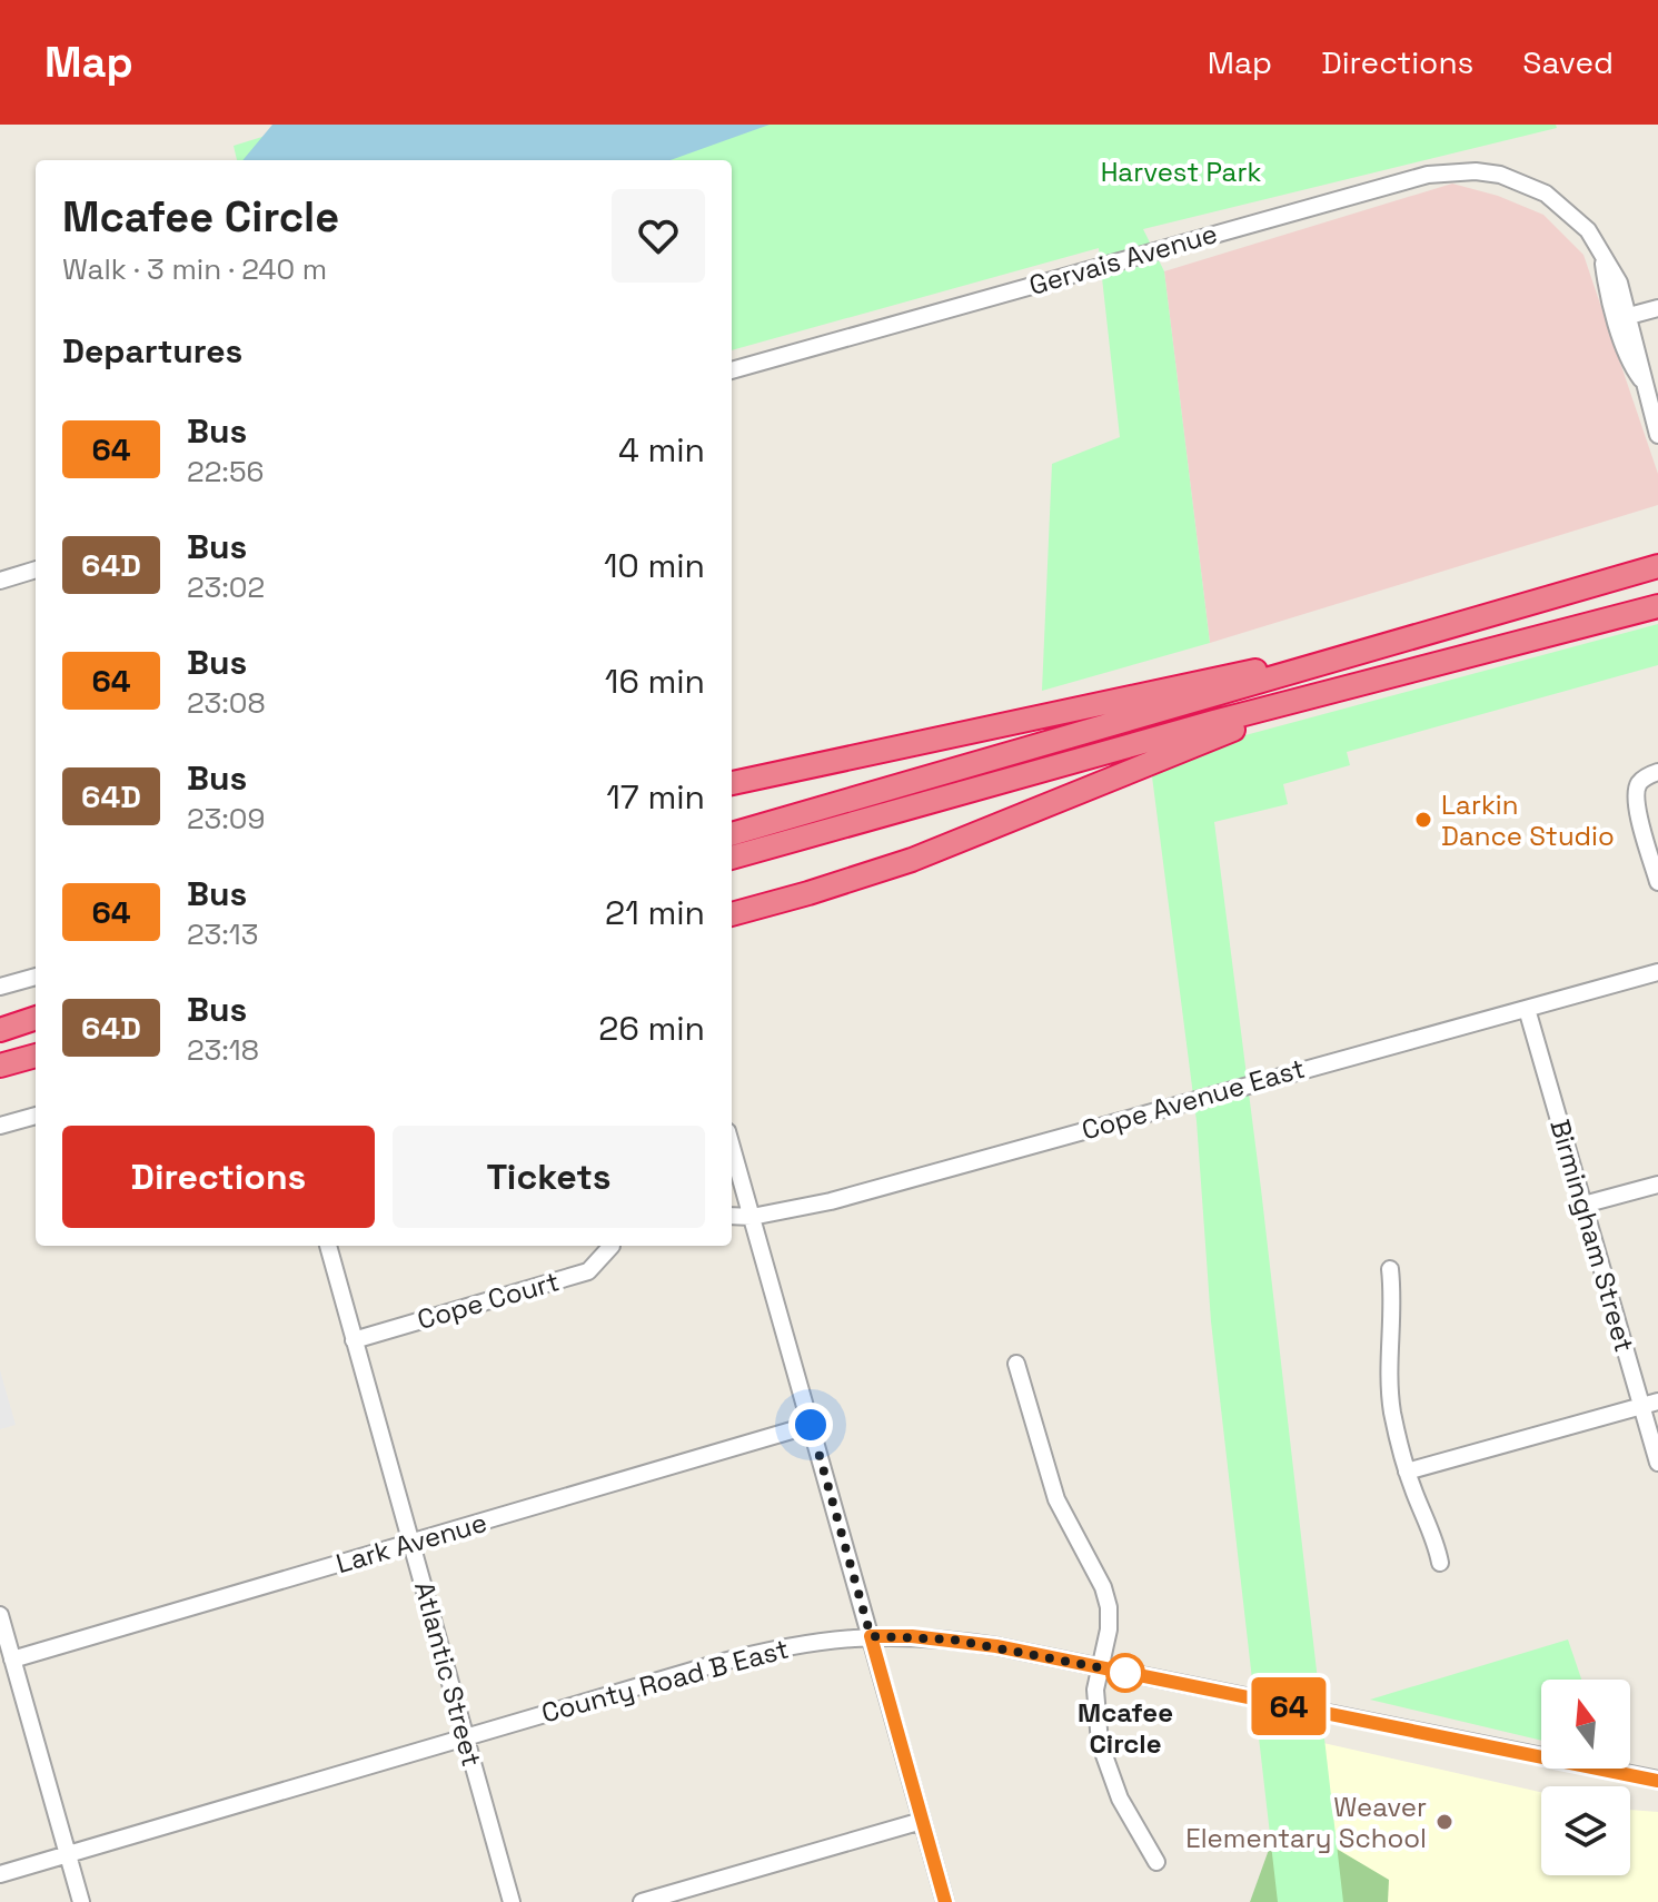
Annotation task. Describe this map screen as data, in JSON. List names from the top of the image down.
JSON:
{
  "streets": {
    "street": [
      "Gervais Avenue",
      "Cope Avenue East",
      "Birmingham Street",
      "Cope Court",
      "Lark Avenue",
      "Atlantic Street",
      "County Road B East"
    ]
  },
  "crossings": [
    ["Cope Avenue East", "Birmingham Street"],
    ["Cope Court", "Atlantic Street"],
    ["Lark Avenue", "Atlantic Street"],
    ["Atlantic Street", "County Road B East"]
  ],
  "parks": ["Harvest Park"],
  "places": ["Larkin Dance Studio", "Mcafee Circle", "Weaver Elementary School"],
  "lines": ["bus line 64"],
  "north": "top",
  "page": {
    "header": "Map",
    "nav": ["Map", "Directions", "Saved"],
    "on_map": "64",
    "heading": [
      ["Mcafee Circle", "Walk · 3 min · 240 m"],
      "Departures"
    ],
    "list": [
      {
        "mark": "64",
        "name": "Bus",
        "note": "22:56",
        "value": "4 min"
      },
      {
        "mark": "64D",
        "name": "Bus",
        "note": "23:02",
        "value": "10 min"
      },
      {
        "mark": "64",
        "name": "Bus",
        "note": "23:08",
        "value": "16 min"
      },
      {
        "mark": "64D",
        "name": "Bus",
        "note": "23:09",
        "value": "17 min"
      },
      {
        "mark": "64",
        "name": "Bus",
        "note": "23:13",
        "value": "21 min"
      },
      {
        "mark": "64D",
        "name": "Bus",
        "note": "23:18",
        "value": "26 min"
      }
    ],
    "buttons": ["Directions", "Tickets"]
  }
}
